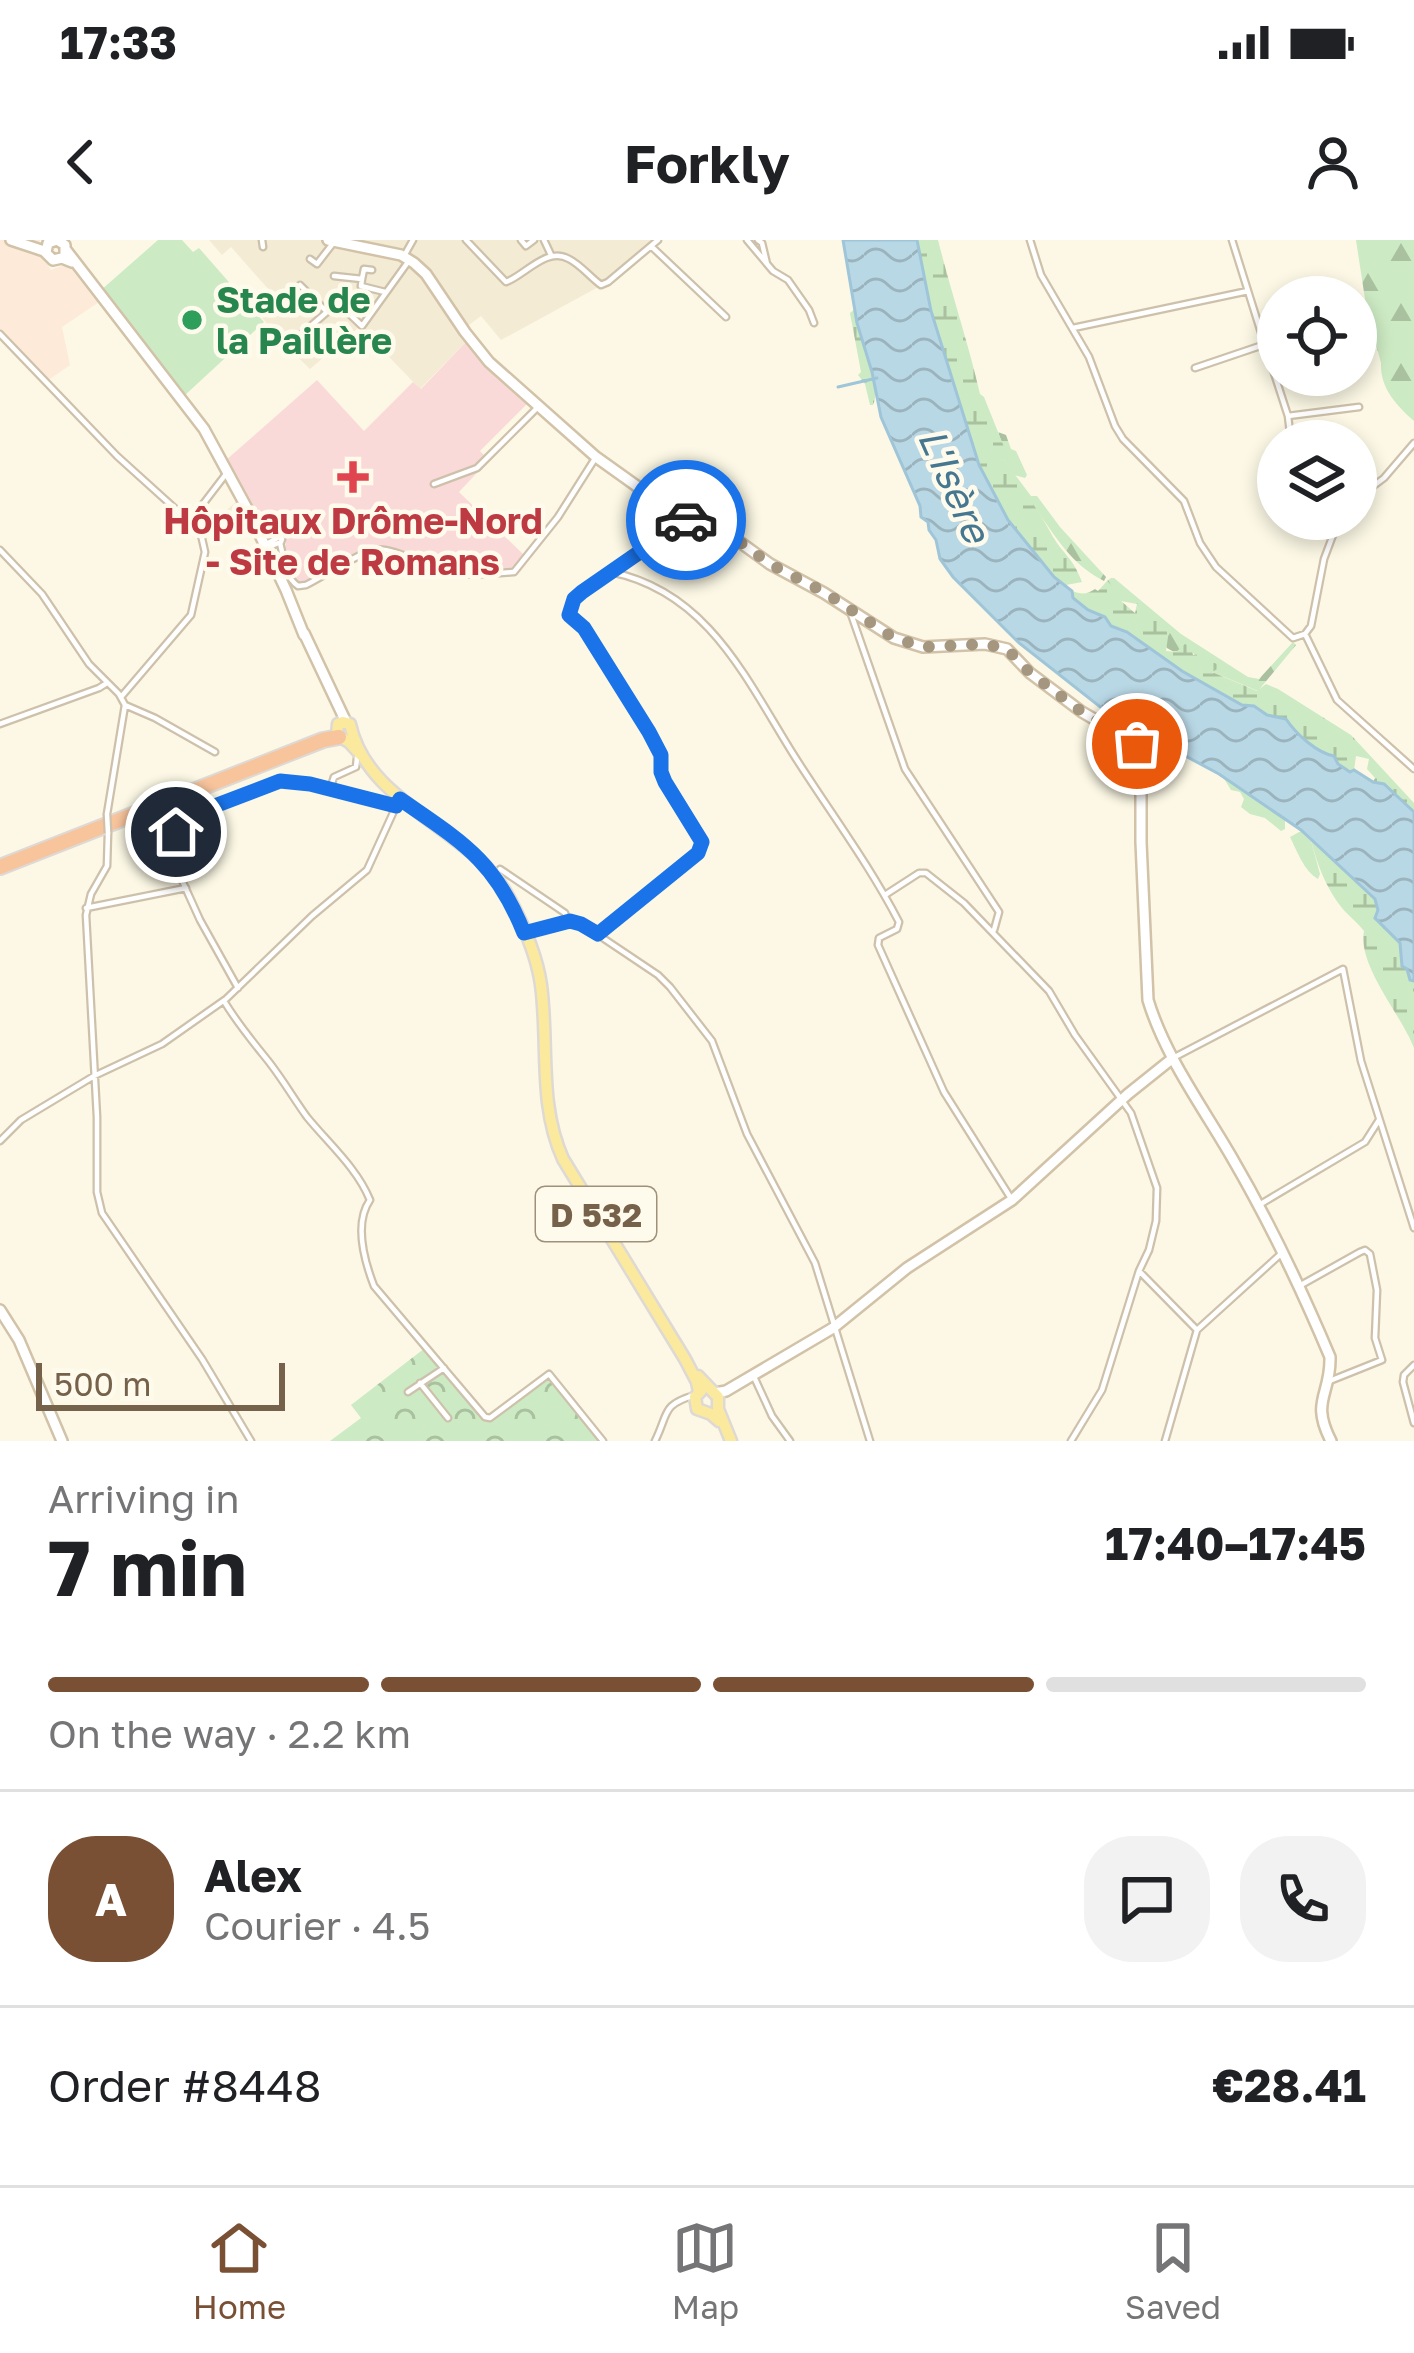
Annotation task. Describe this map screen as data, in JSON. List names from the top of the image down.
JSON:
{
  "streets": {
    "main road": ["D 532"]
  },
  "water": ["L'Isère"],
  "places": {
    "other": ["Stade de la Paillère"],
    "health": ["Hôpitaux Drôme-Nord - Site de Romans"]
  },
  "scale_bar": "500 m",
  "page": {
    "status": "17:33",
    "header": "Forkly",
    "scale": "500 m",
    "heading": ["7 min", "Arriving in", "17:40–17:45"],
    "panel": [
      "Alex",
      "Courier · 4.5",
      "Order #8448",
      "€28.41"
    ],
    "bar": "On the way · 2.2 km",
    "round": "A",
    "tabs": ["Home", "Map", "Saved"]
  }
}
